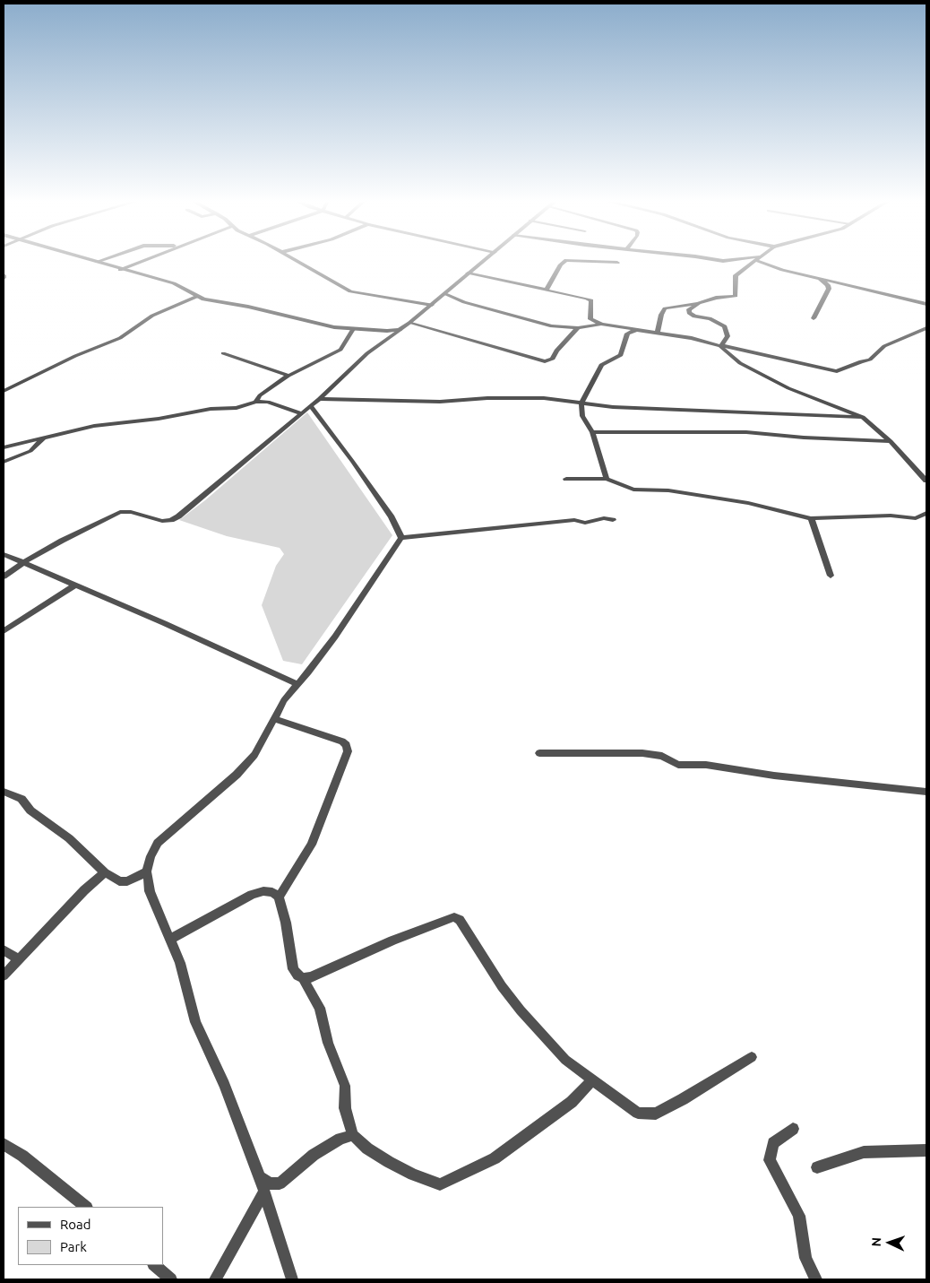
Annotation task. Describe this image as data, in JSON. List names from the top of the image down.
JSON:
{
  "legend": ["Road", "Park"],
  "north": "left"
}
